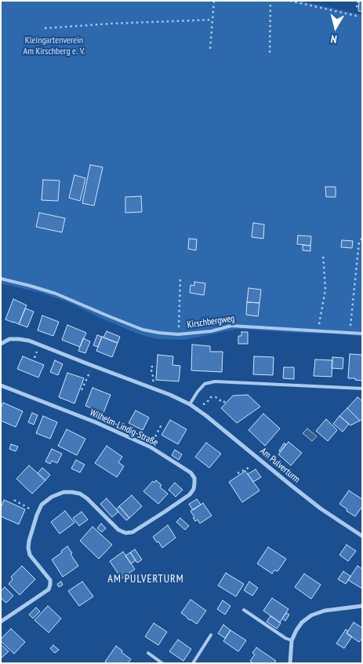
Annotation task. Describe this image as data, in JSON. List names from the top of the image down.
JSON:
{
  "streets": {
    "street": ["Wilhelm-Lindig-Straße", "Am Pulverturm"],
    "lane": ["Kirschbergweg"]
  },
  "districts": ["AM PULVERTURM"],
  "parks": ["Kleingartenverein Am Kirschberg e. V."],
  "north": "bottom"
}
